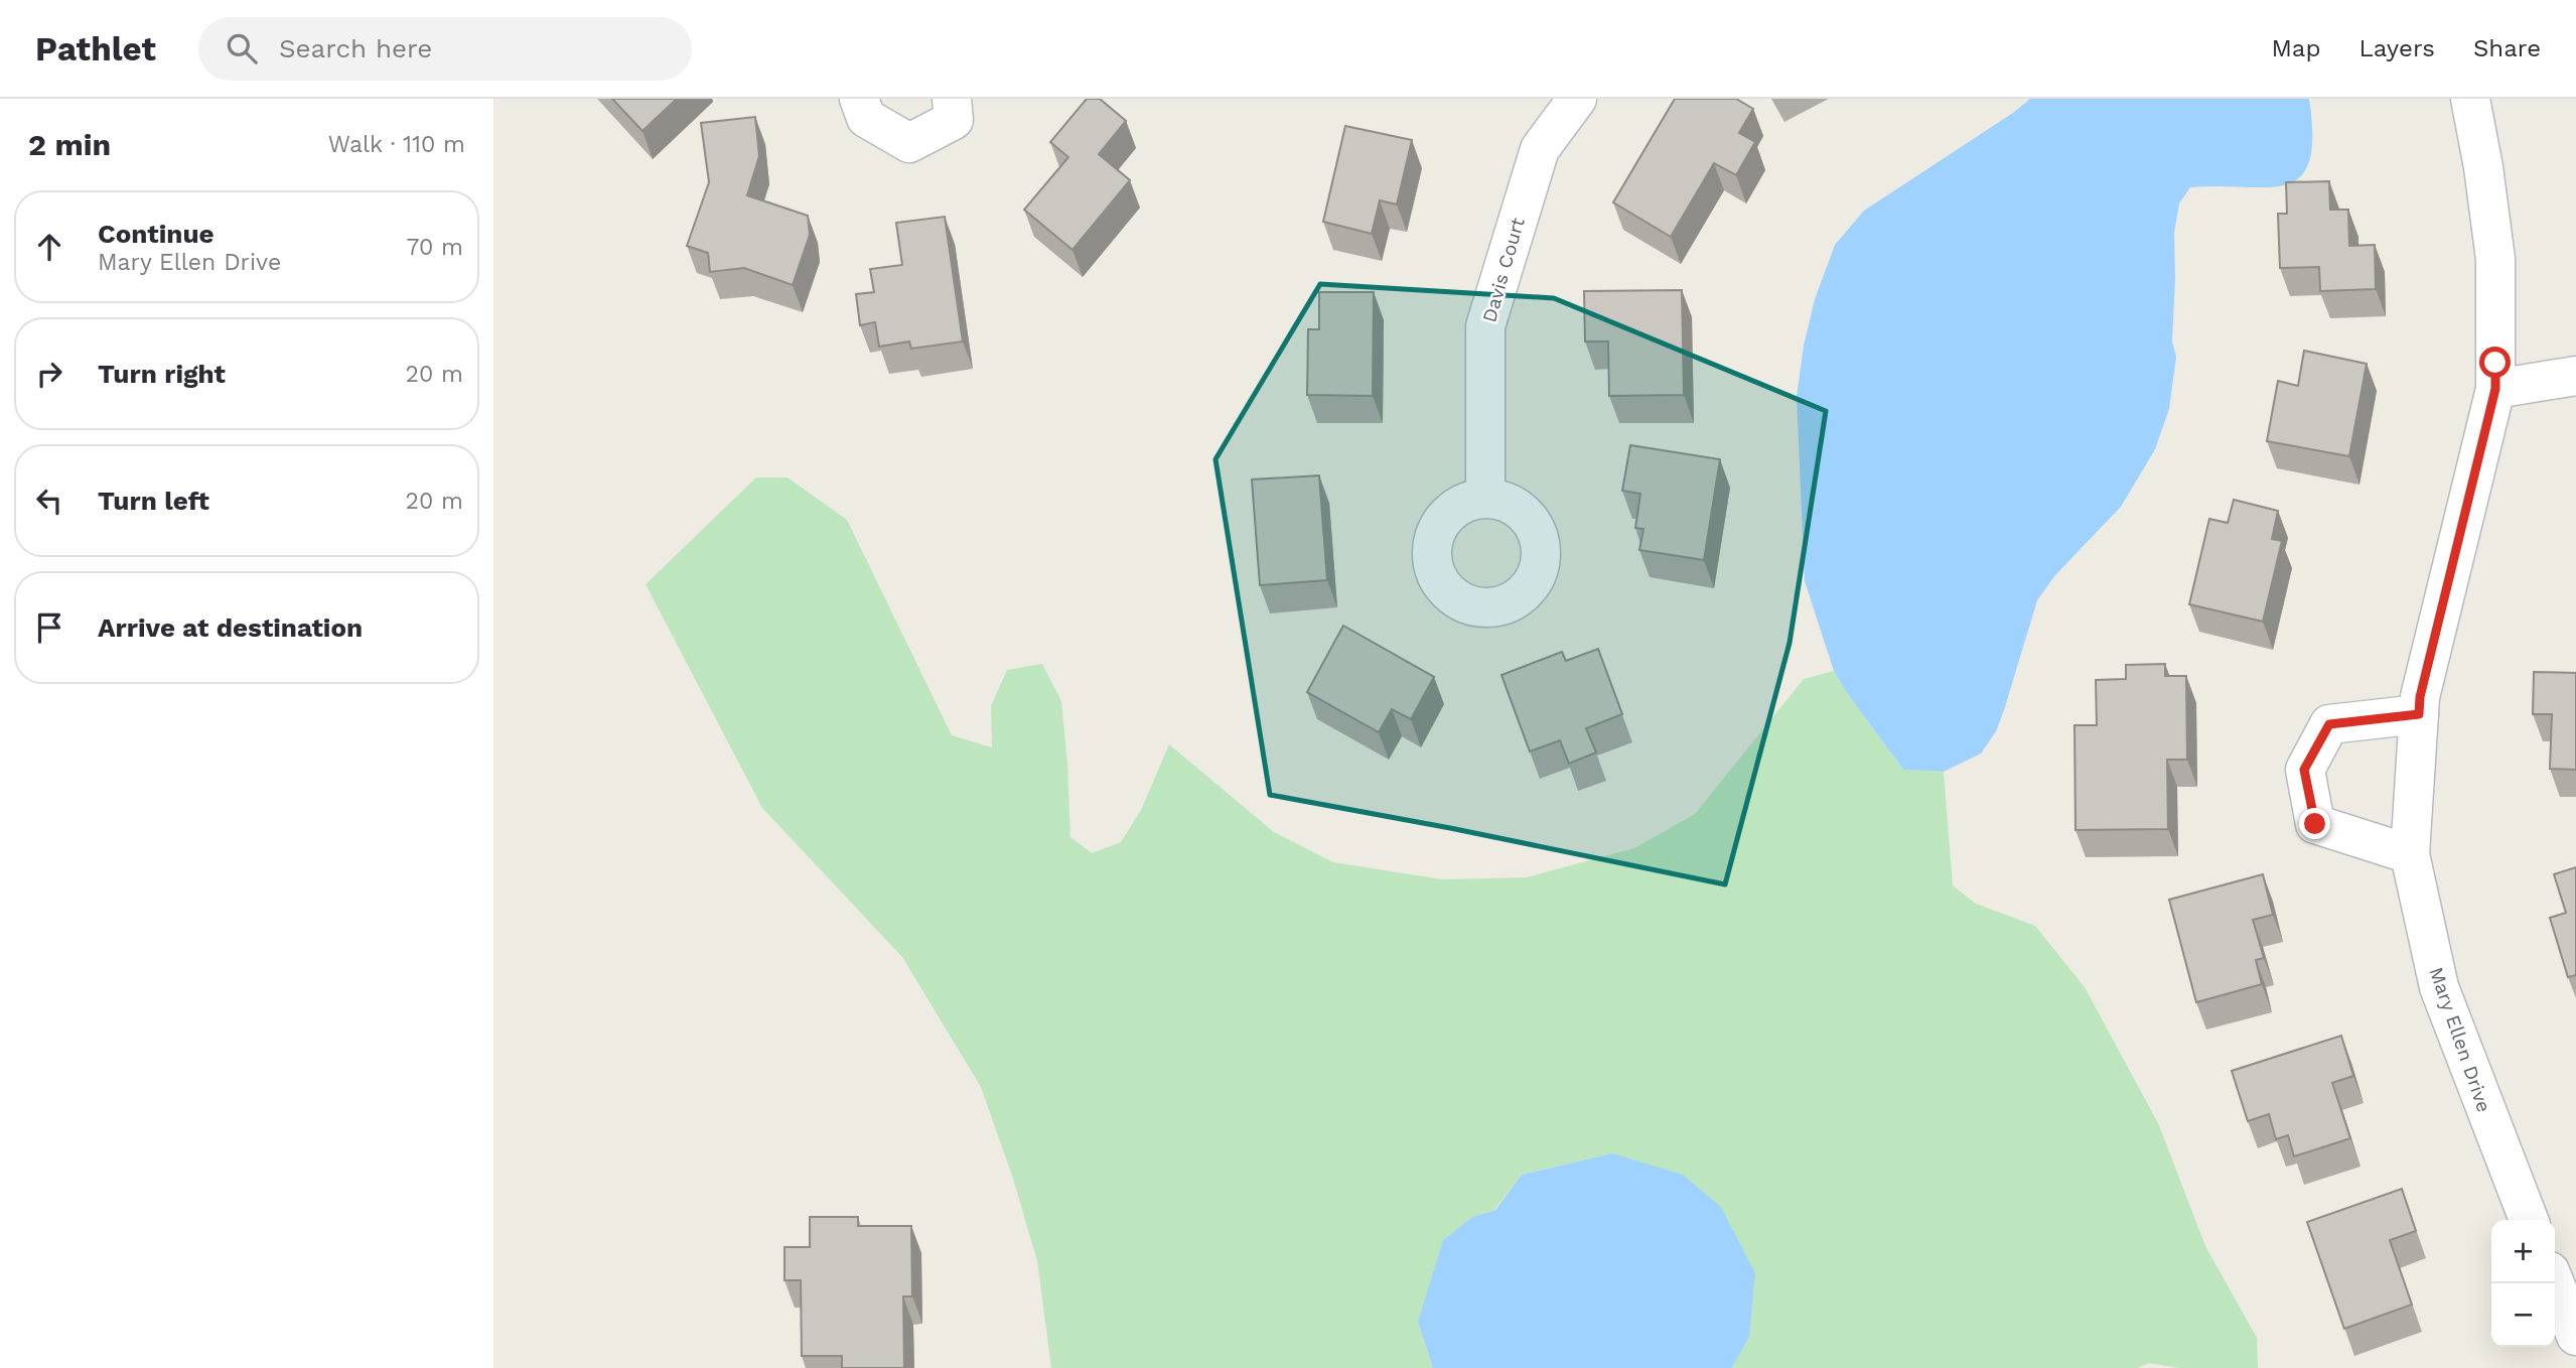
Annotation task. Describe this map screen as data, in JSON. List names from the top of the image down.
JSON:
{
  "streets": {
    "street": ["Davis Court", "Mary Ellen Drive"]
  },
  "page": {
    "header": "Pathlet",
    "search": "Search here",
    "nav": ["Map", "Layers", "Share"],
    "heading": ["2 min", "Walk · 110 m"],
    "list": [
      ["Continue", "Mary Ellen Drive", "70 m"],
      ["Turn right", "20 m"],
      ["Turn left", "20 m"],
      "Arrive at destination"
    ],
    "map_buttons": ["+", "−"]
  }
}
